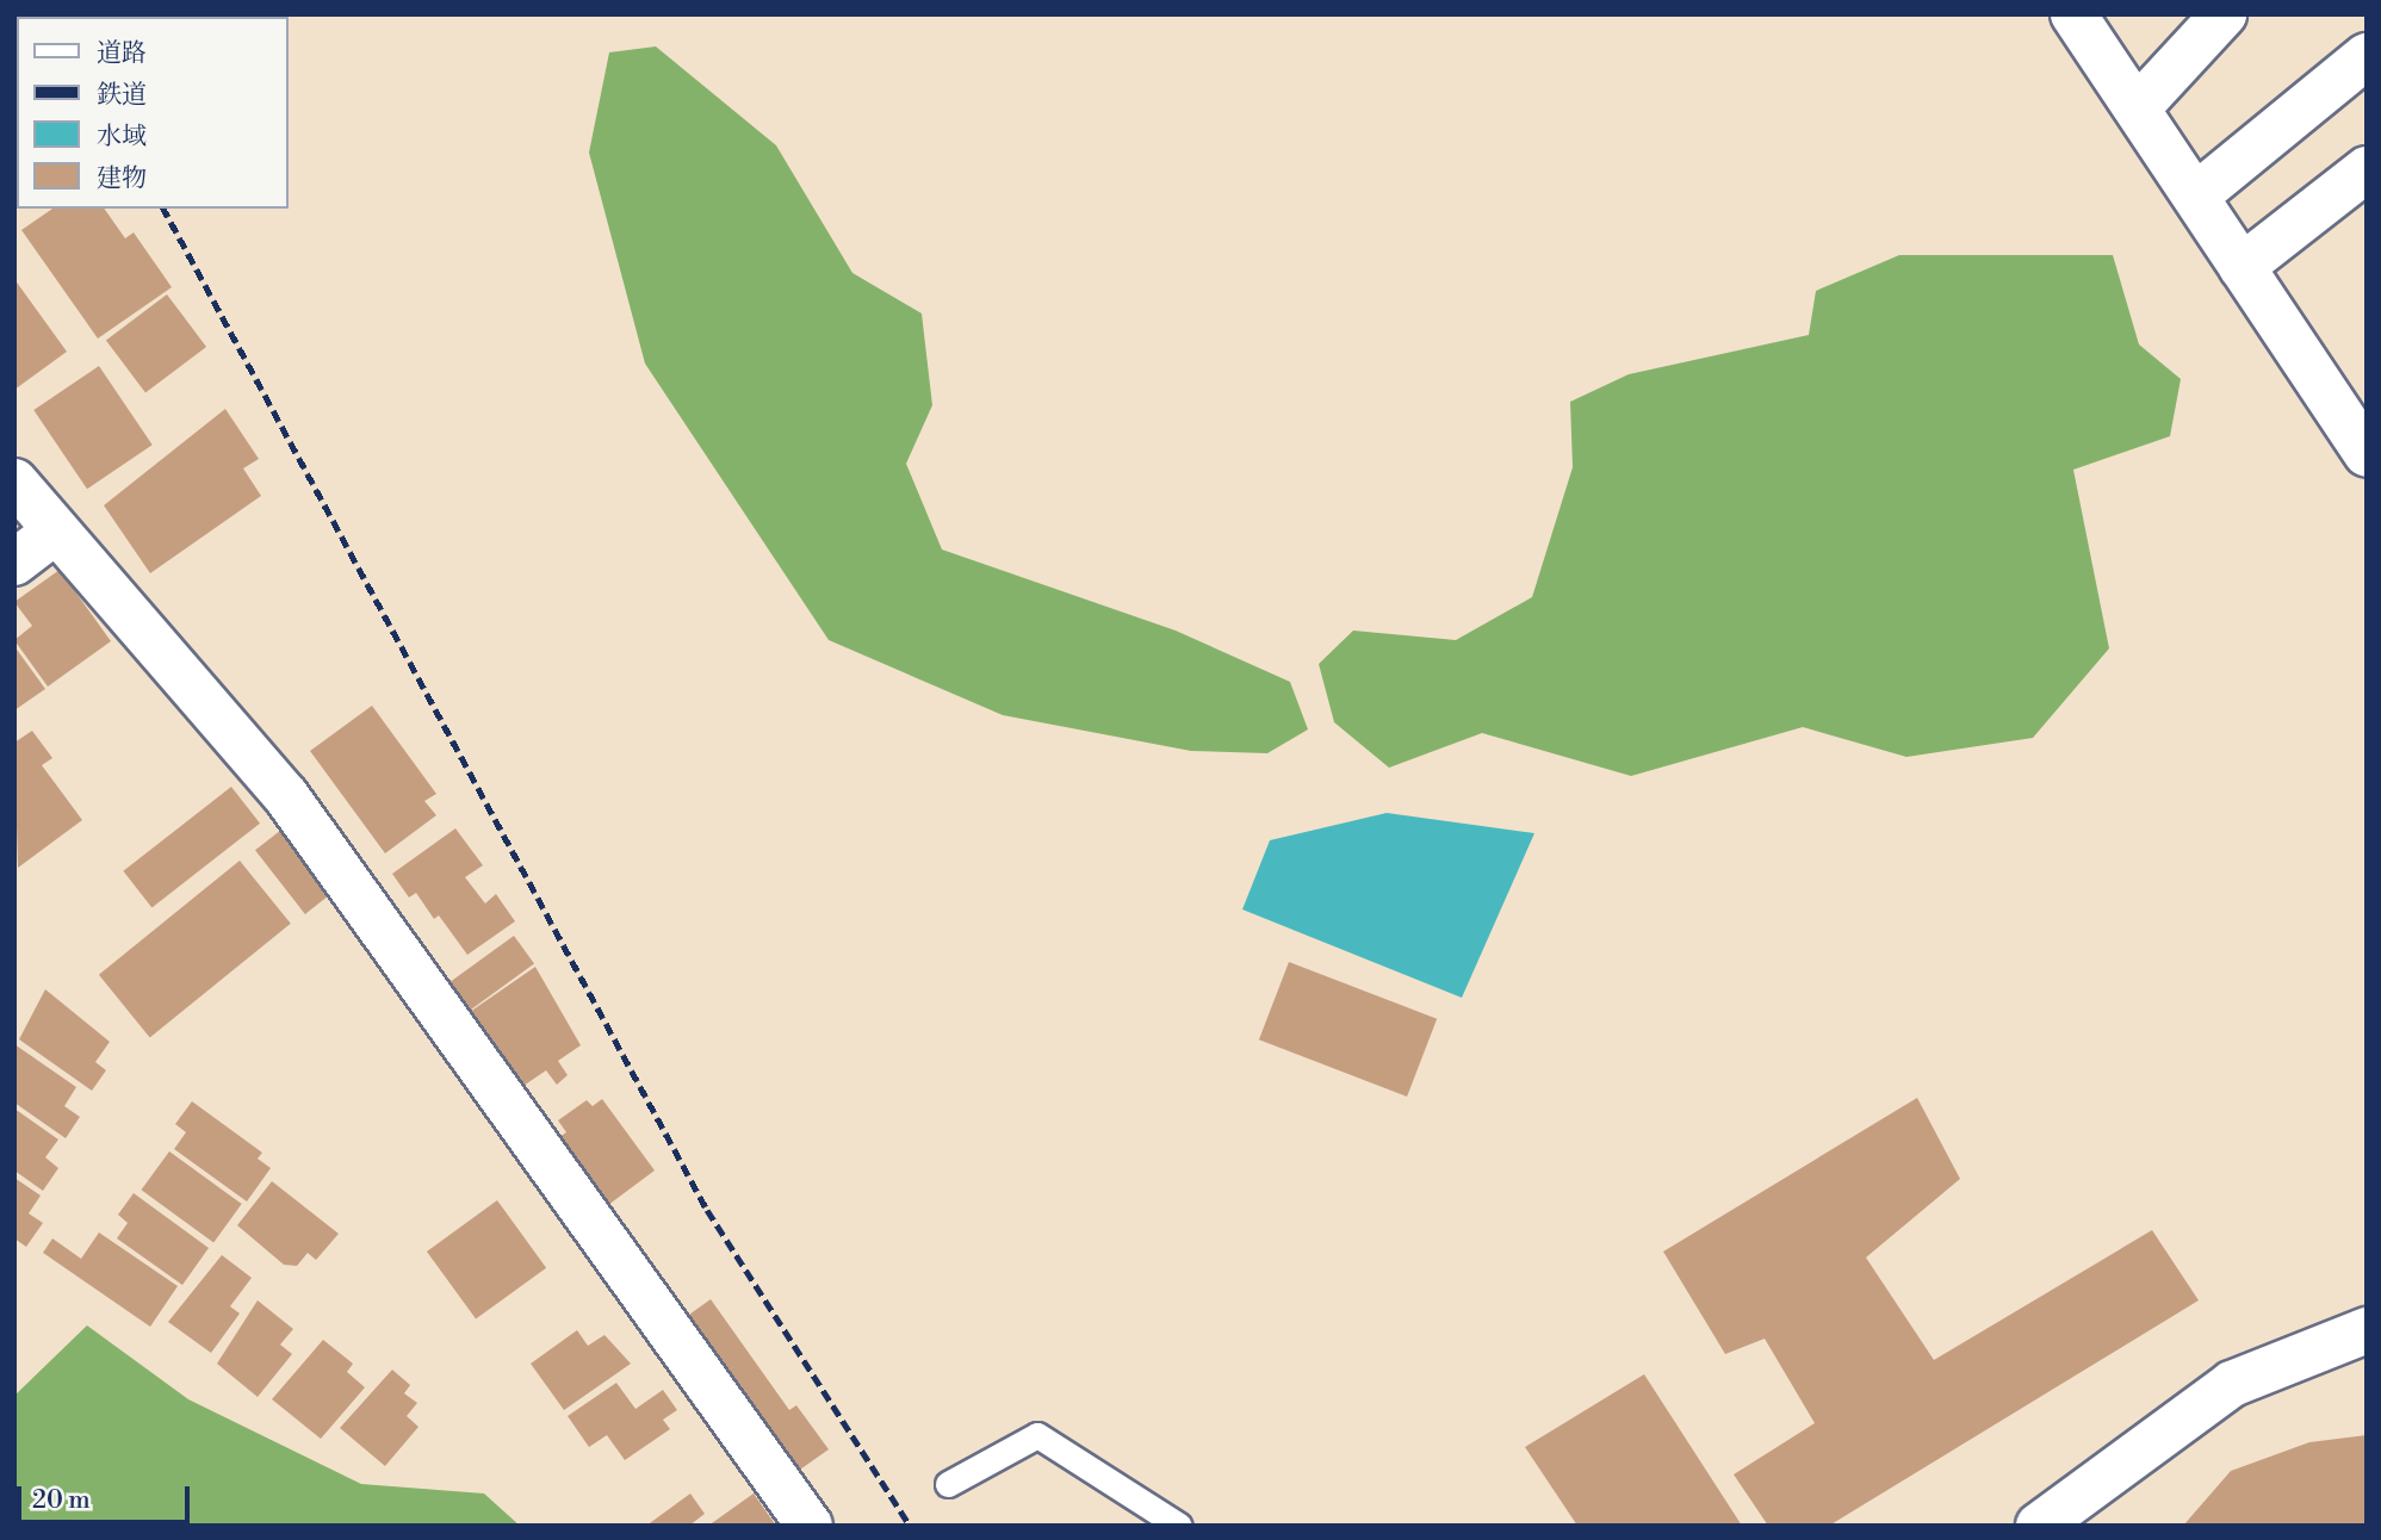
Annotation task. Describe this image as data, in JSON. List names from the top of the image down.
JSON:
{
  "legend": [
    "道路",
    "鉄道",
    "水域",
    "建物"
  ],
  "scale_bar": "20 m"
}
